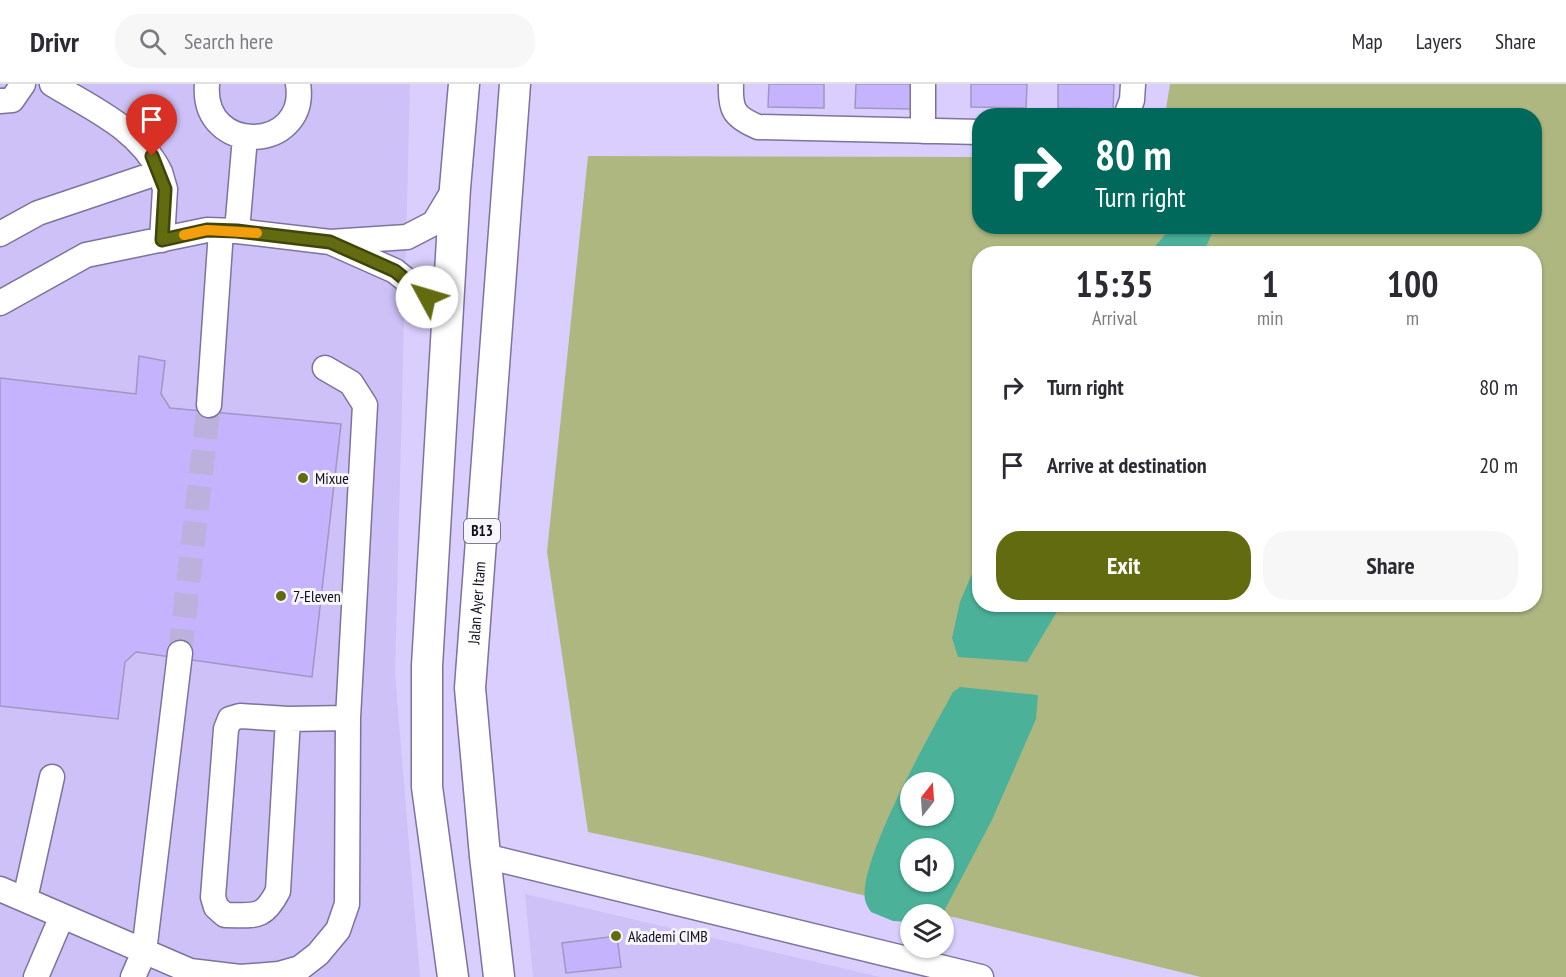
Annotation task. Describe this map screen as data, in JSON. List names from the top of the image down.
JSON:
{
  "streets": {
    "main road": ["B13", "Jalan Ayer Itam"]
  },
  "places": ["Mixue", "7-Eleven", "Akademi CIMB"],
  "north": "top",
  "page": {
    "header": "Drivr",
    "search": "Search here",
    "nav": ["Map", "Layers", "Share"],
    "turn": ["80 m", "Turn right"],
    "eta": [
      "15:35",
      "Arrival",
      "1",
      "min",
      "100",
      "m"
    ],
    "list": [
      {
        "name": "Turn right",
        "value": "80 m"
      },
      {
        "name": "Arrive at destination",
        "value": "20 m"
      }
    ],
    "buttons": ["Exit", "Share"]
  }
}
